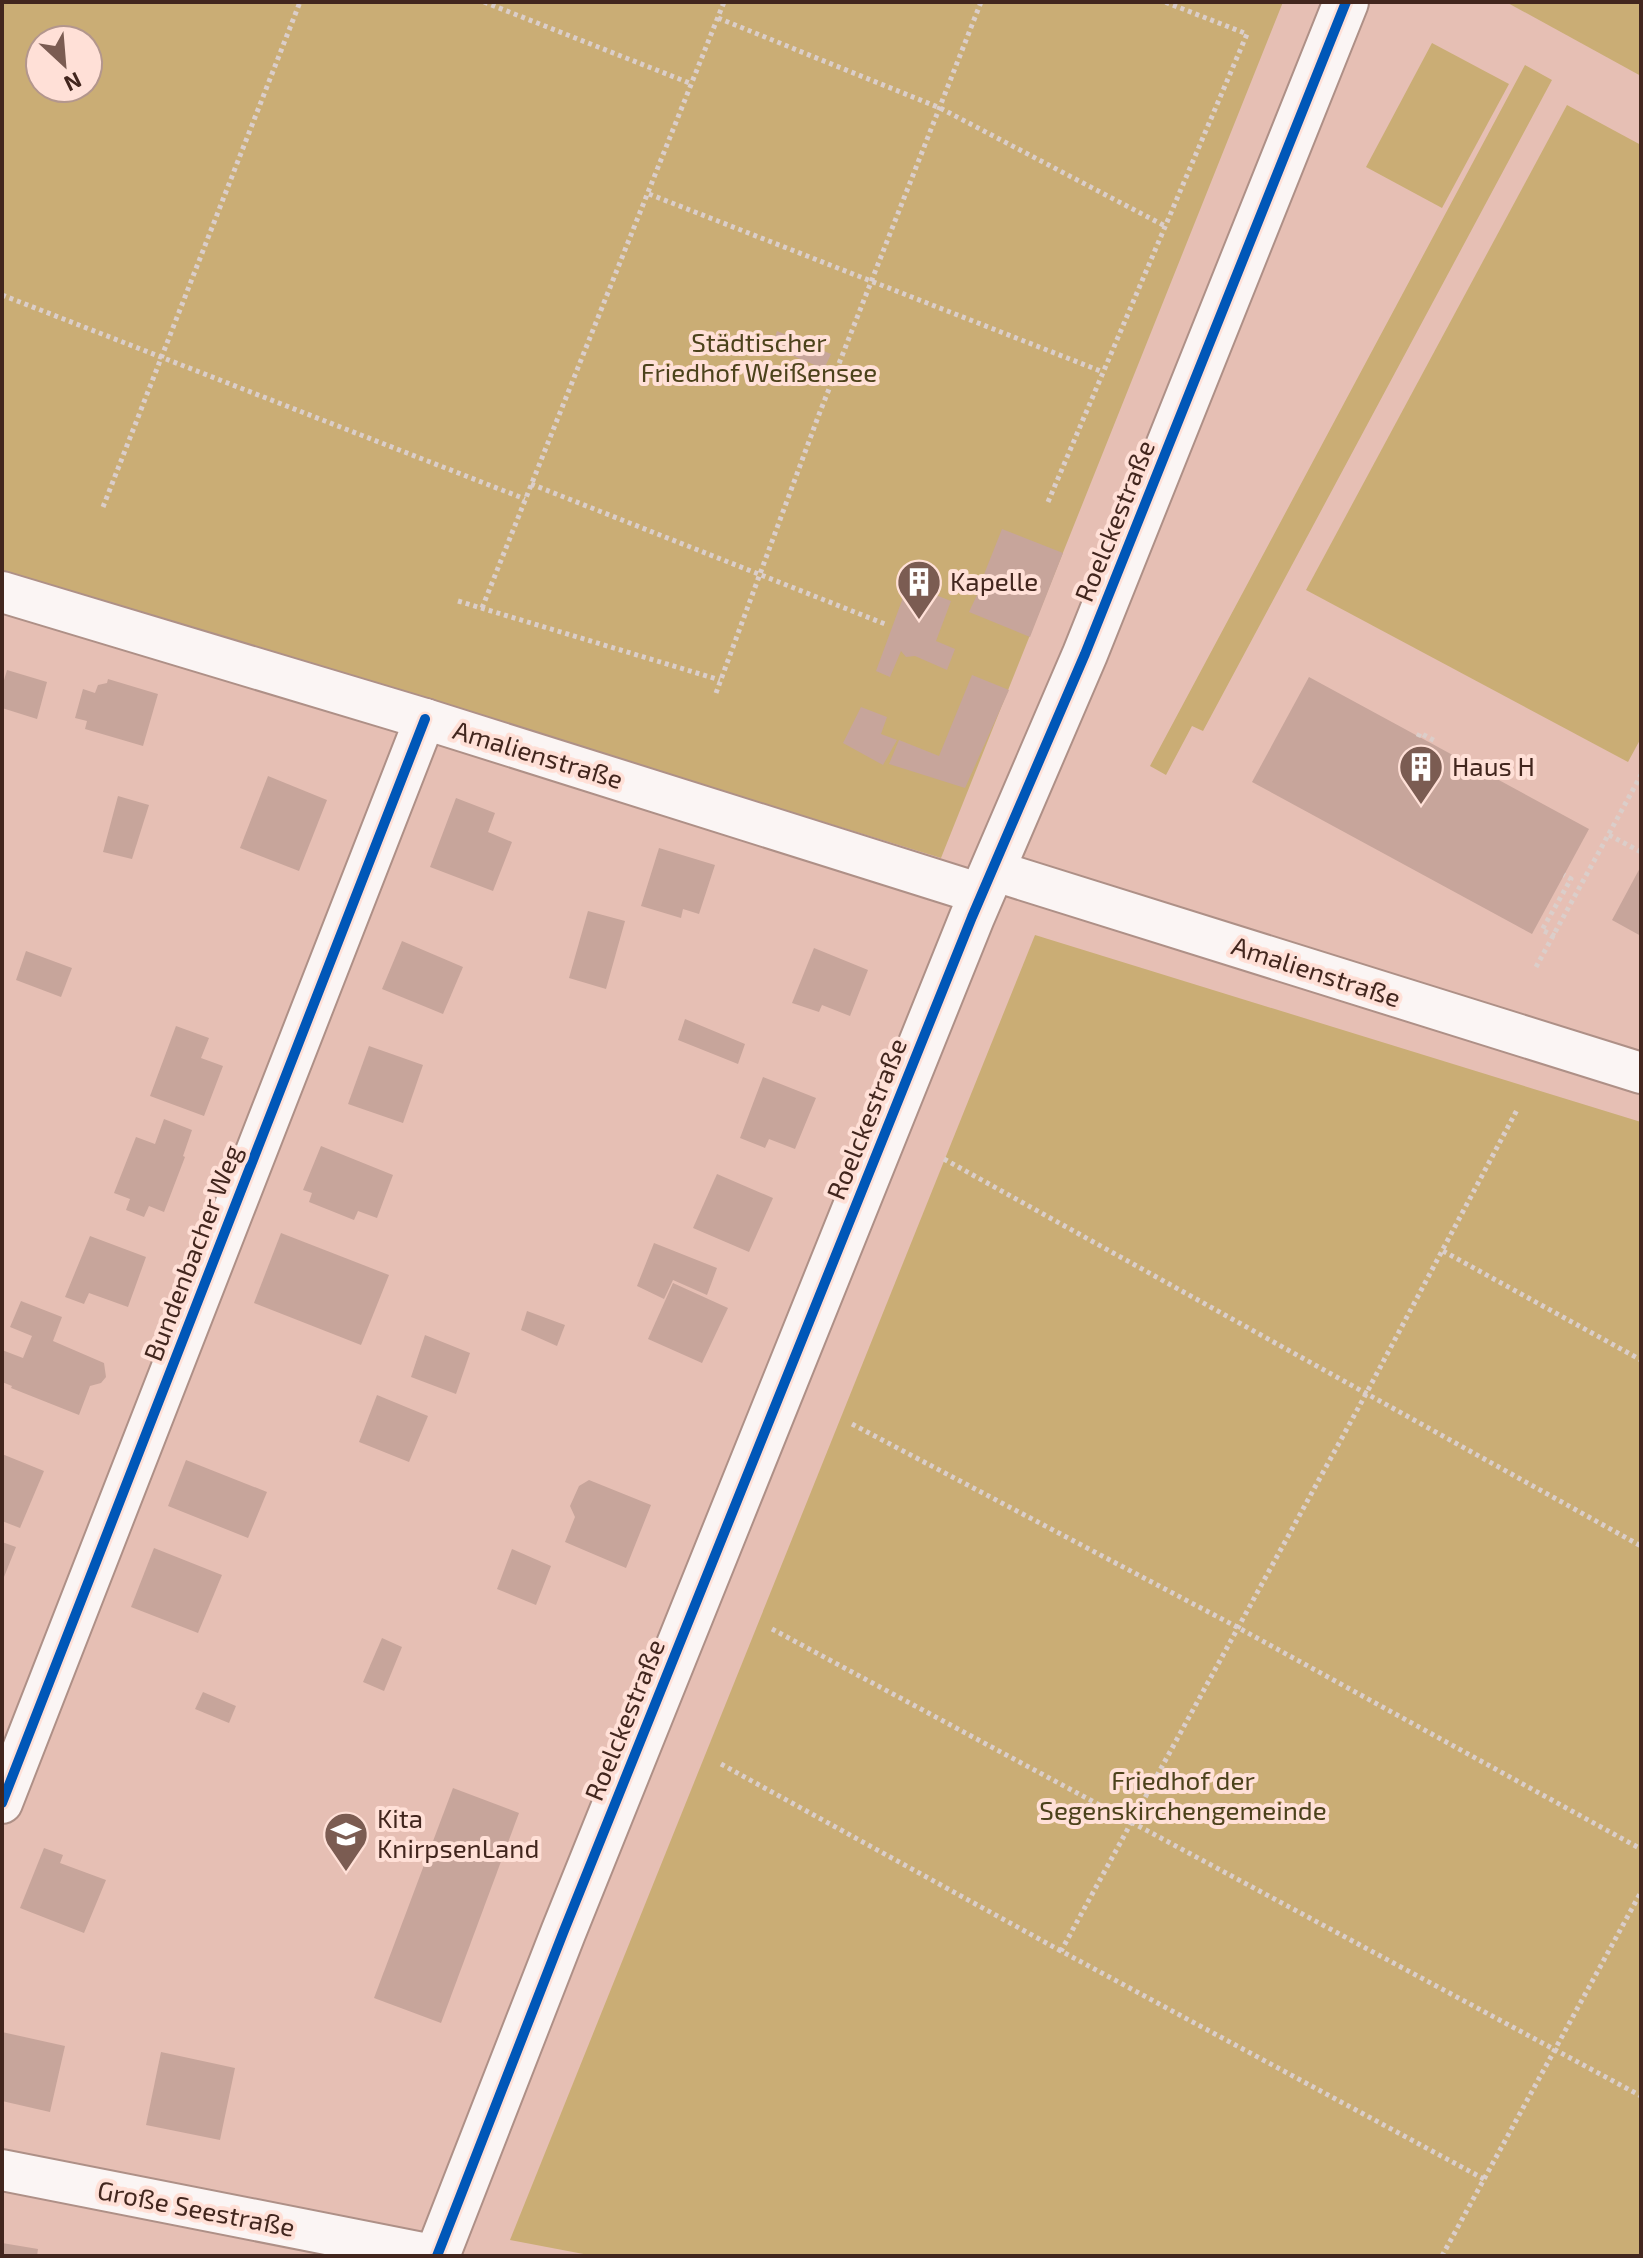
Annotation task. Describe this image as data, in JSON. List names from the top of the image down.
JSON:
{
  "streets": {
    "street": [
      "Roelckestraße",
      "Amalienstraße",
      "Bundenbacher Weg",
      "Große Seestraße"
    ]
  },
  "crossings": [
    ["Roelckestraße", "Amalienstraße"],
    ["Roelckestraße", "Große Seestraße"],
    ["Amalienstraße", "Bundenbacher Weg"]
  ],
  "parks": ["Städtischer Friedhof Weißensee", "Friedhof der Segenskirchengemeinde"],
  "places": {
    "building": ["Kapelle", "Haus H"],
    "school or university": ["Kita KnirpsenLand"]
  },
  "north": "bottom right"
}
